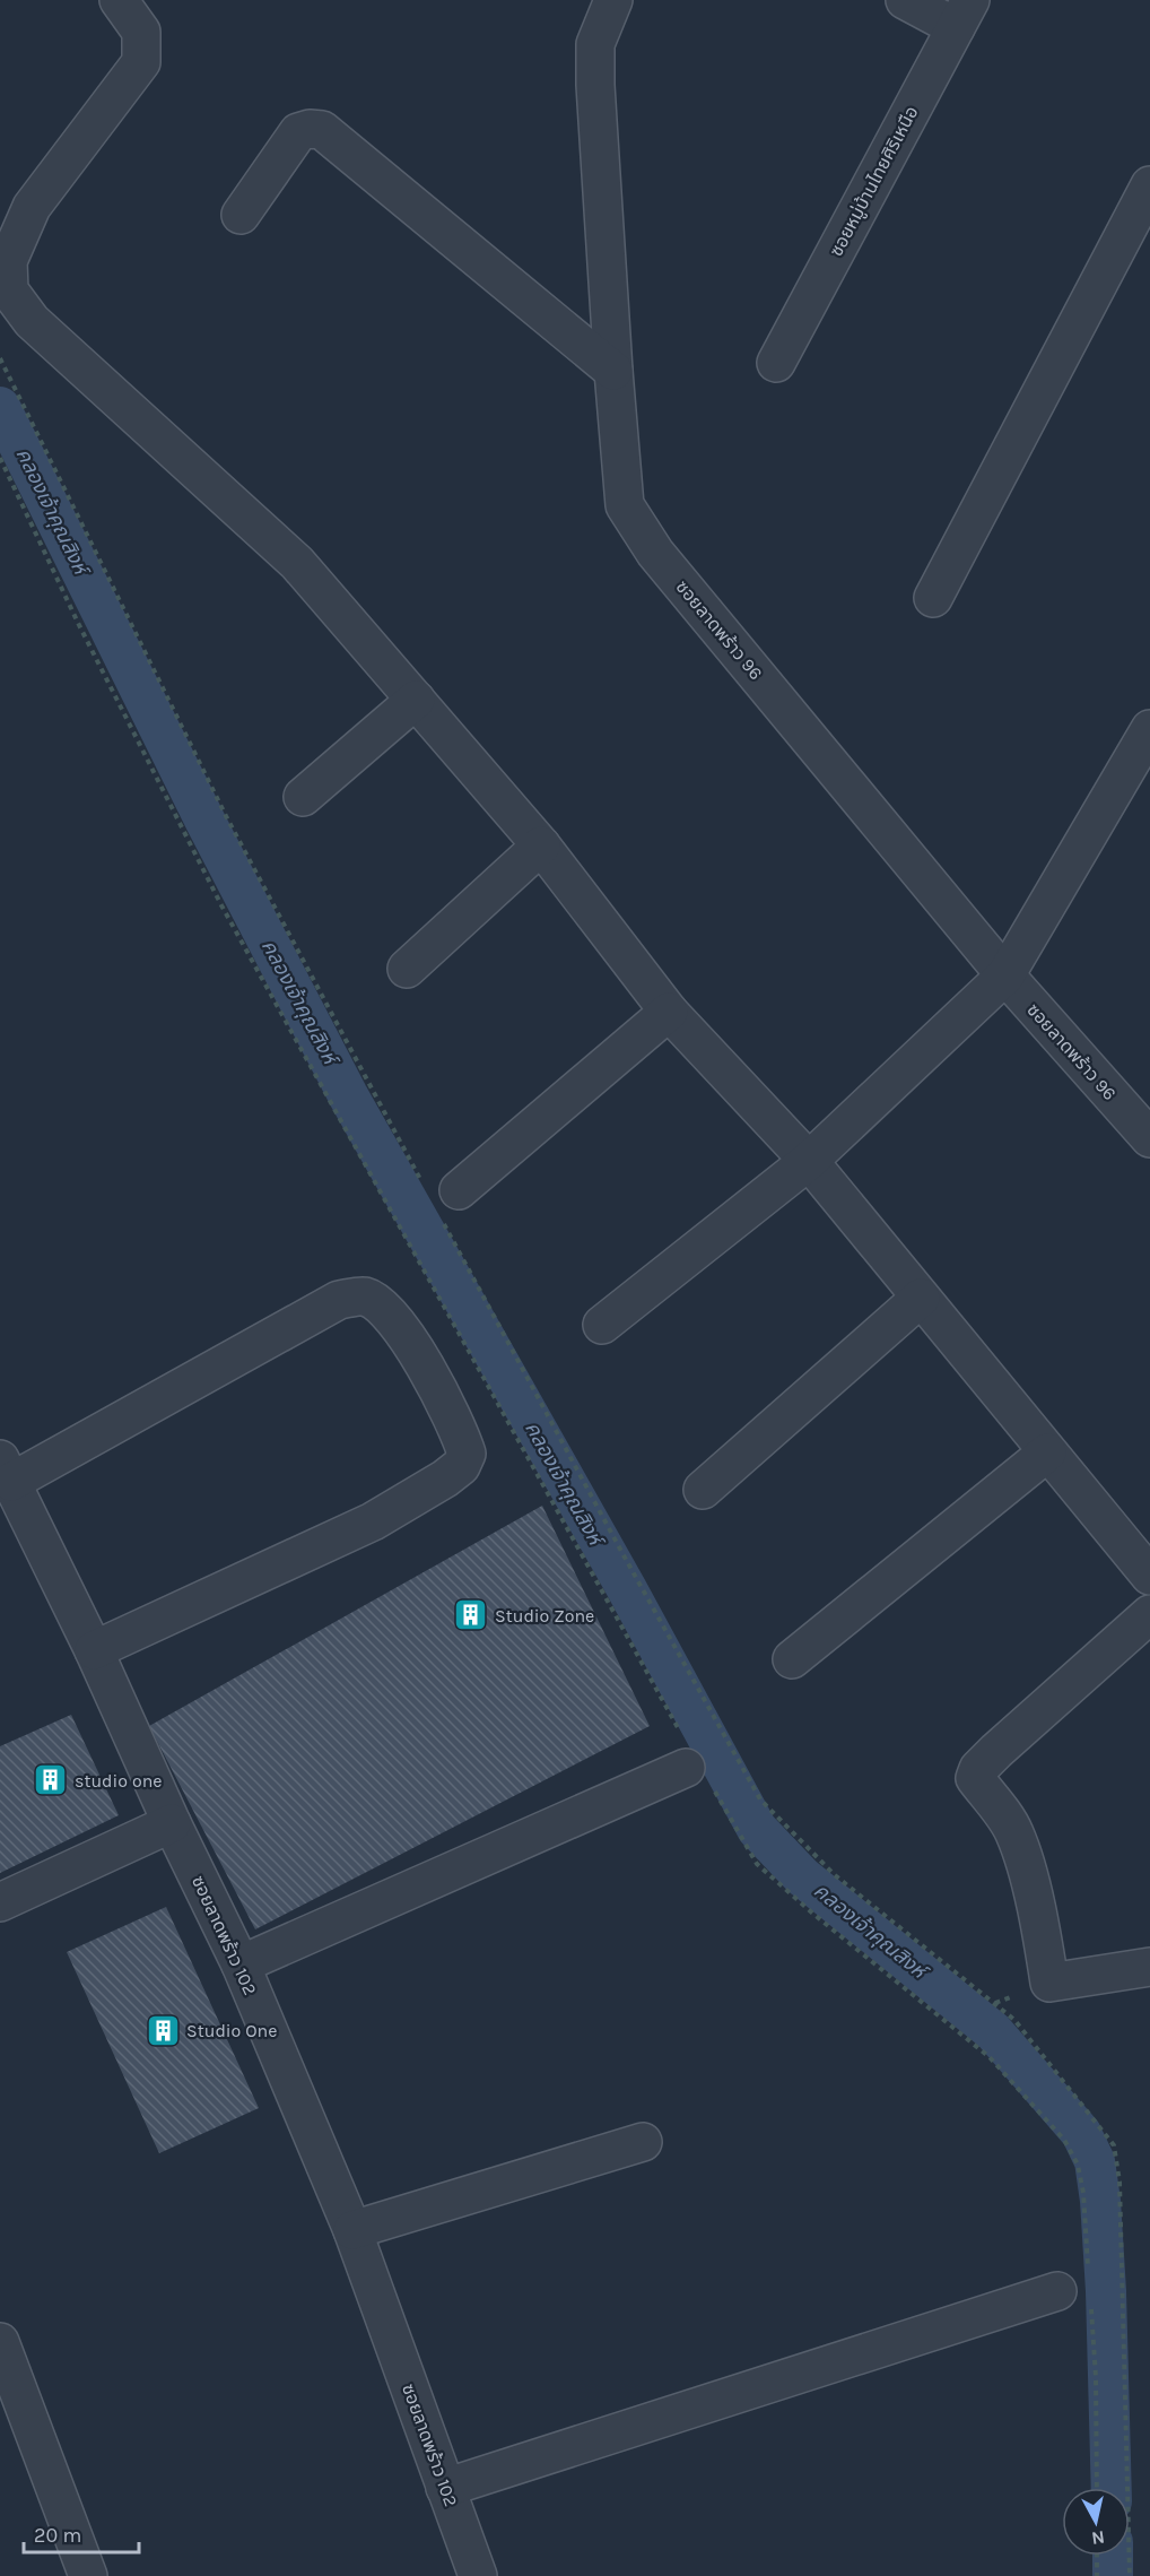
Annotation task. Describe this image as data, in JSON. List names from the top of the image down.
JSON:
{
  "streets": {
    "street": ["ซอยหมู่บ้านไทยศิริเหนือ", "ซอยลาดพร้าว 96", "ซอยลาดพร้าว 102"]
  },
  "water": ["คลองเจ้าคุณสิงห์"],
  "places": {
    "building": ["Studio Zone", "studio one", "Studio One"]
  },
  "scale_bar": "20 m",
  "north": "bottom"
}
